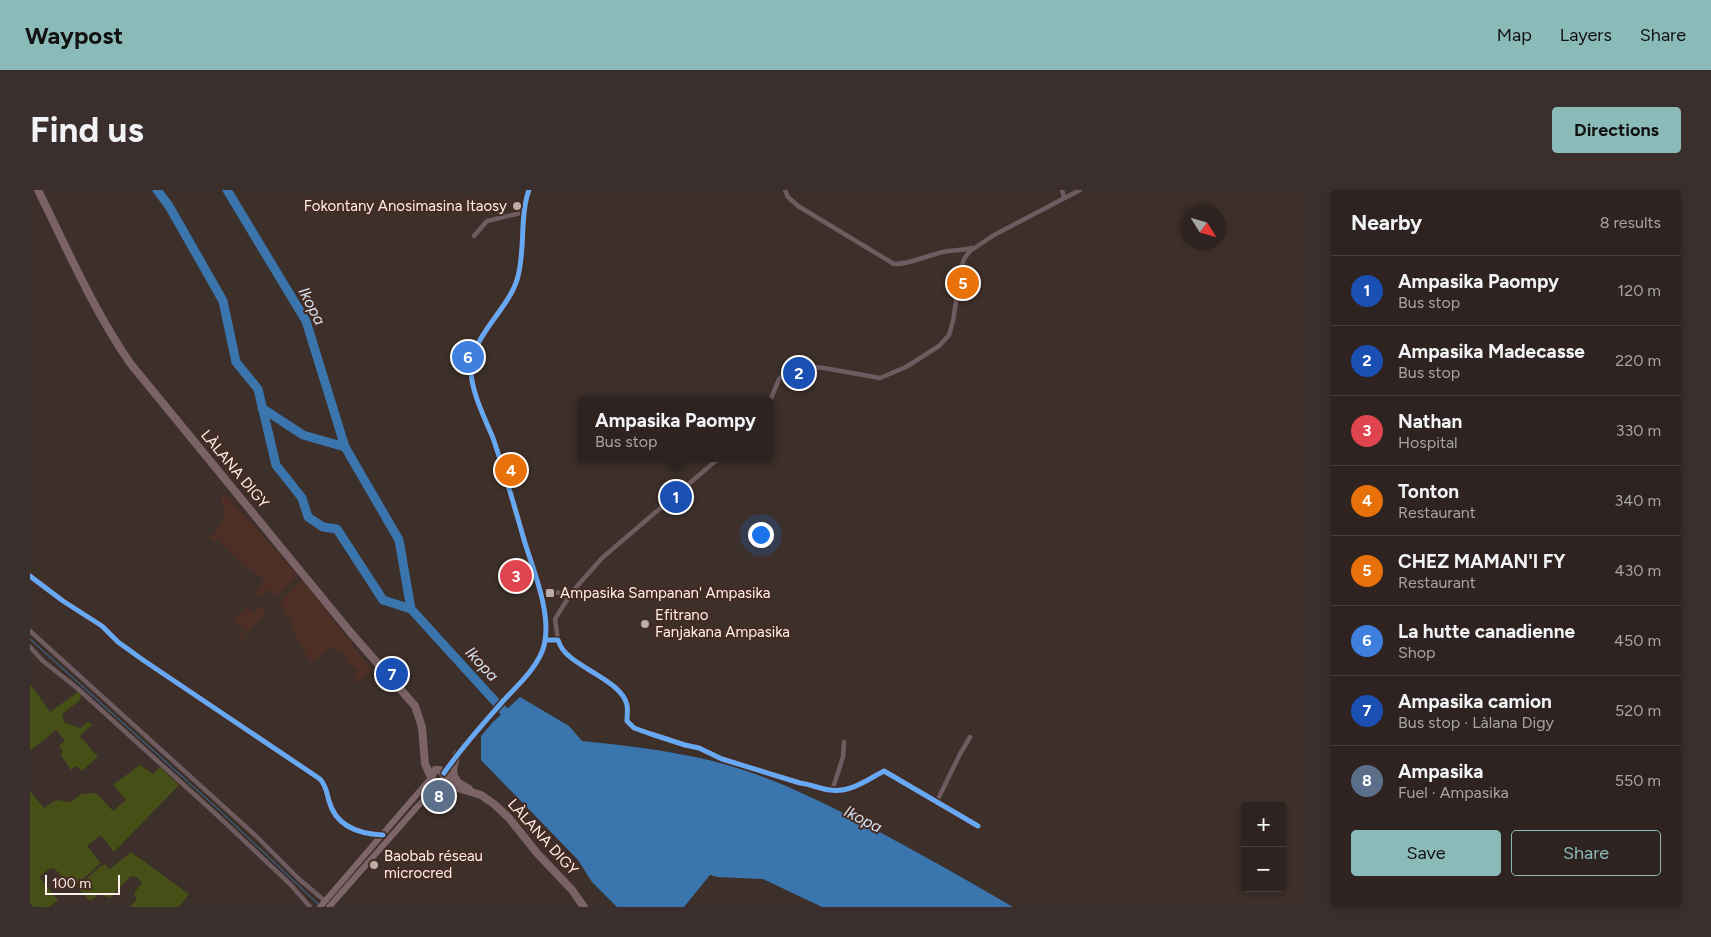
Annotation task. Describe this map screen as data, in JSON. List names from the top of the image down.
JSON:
{
  "streets": {
    "main road": ["LÀLANA DIGY"]
  },
  "water": ["Ikopa"],
  "places": {
    "other": ["Fokontany Anosimasina Itaosy", "Efitrano Fanjakana Ampasika", "Baobab réseau microcred"],
    "transit": ["Ampasika Sampanan' Ampasika"]
  },
  "scale_bar": "100 m",
  "north": "bottom right",
  "page": {
    "header": "Waypost",
    "nav": ["Map", "Layers", "Share"],
    "buttons": [
      "Directions",
      ["Save", "Share"]
    ],
    "title": "Find us",
    "heading": ["Nearby", "8 results"],
    "list": [
      {
        "mark": "1",
        "name": "Ampasika Paompy",
        "note": "Bus stop",
        "value": "120 m"
      },
      {
        "mark": "2",
        "name": "Ampasika Madecasse",
        "note": "Bus stop",
        "value": "220 m"
      },
      {
        "mark": "3",
        "name": "Nathan",
        "note": "Hospital",
        "value": "330 m"
      },
      {
        "mark": "4",
        "name": "Tonton",
        "note": "Restaurant",
        "value": "340 m"
      },
      {
        "mark": "5",
        "name": "CHEZ MAMAN'I FY",
        "note": "Restaurant",
        "value": "430 m"
      },
      {
        "mark": "6",
        "name": "La hutte canadienne",
        "note": "Shop",
        "value": "450 m"
      },
      {
        "mark": "7",
        "name": "Ampasika camion",
        "note": "Bus stop · Làlana Digy",
        "value": "520 m"
      },
      {
        "mark": "8",
        "name": "Ampasika",
        "note": "Fuel · Ampasika",
        "value": "550 m"
      }
    ],
    "pins": [
      "5",
      "6",
      "2",
      "4",
      "1",
      "3",
      "7",
      "8"
    ],
    "popup": ["Ampasika Paompy", "Bus stop"],
    "map_buttons": ["+", "−"],
    "scale": "100 m"
  }
}
